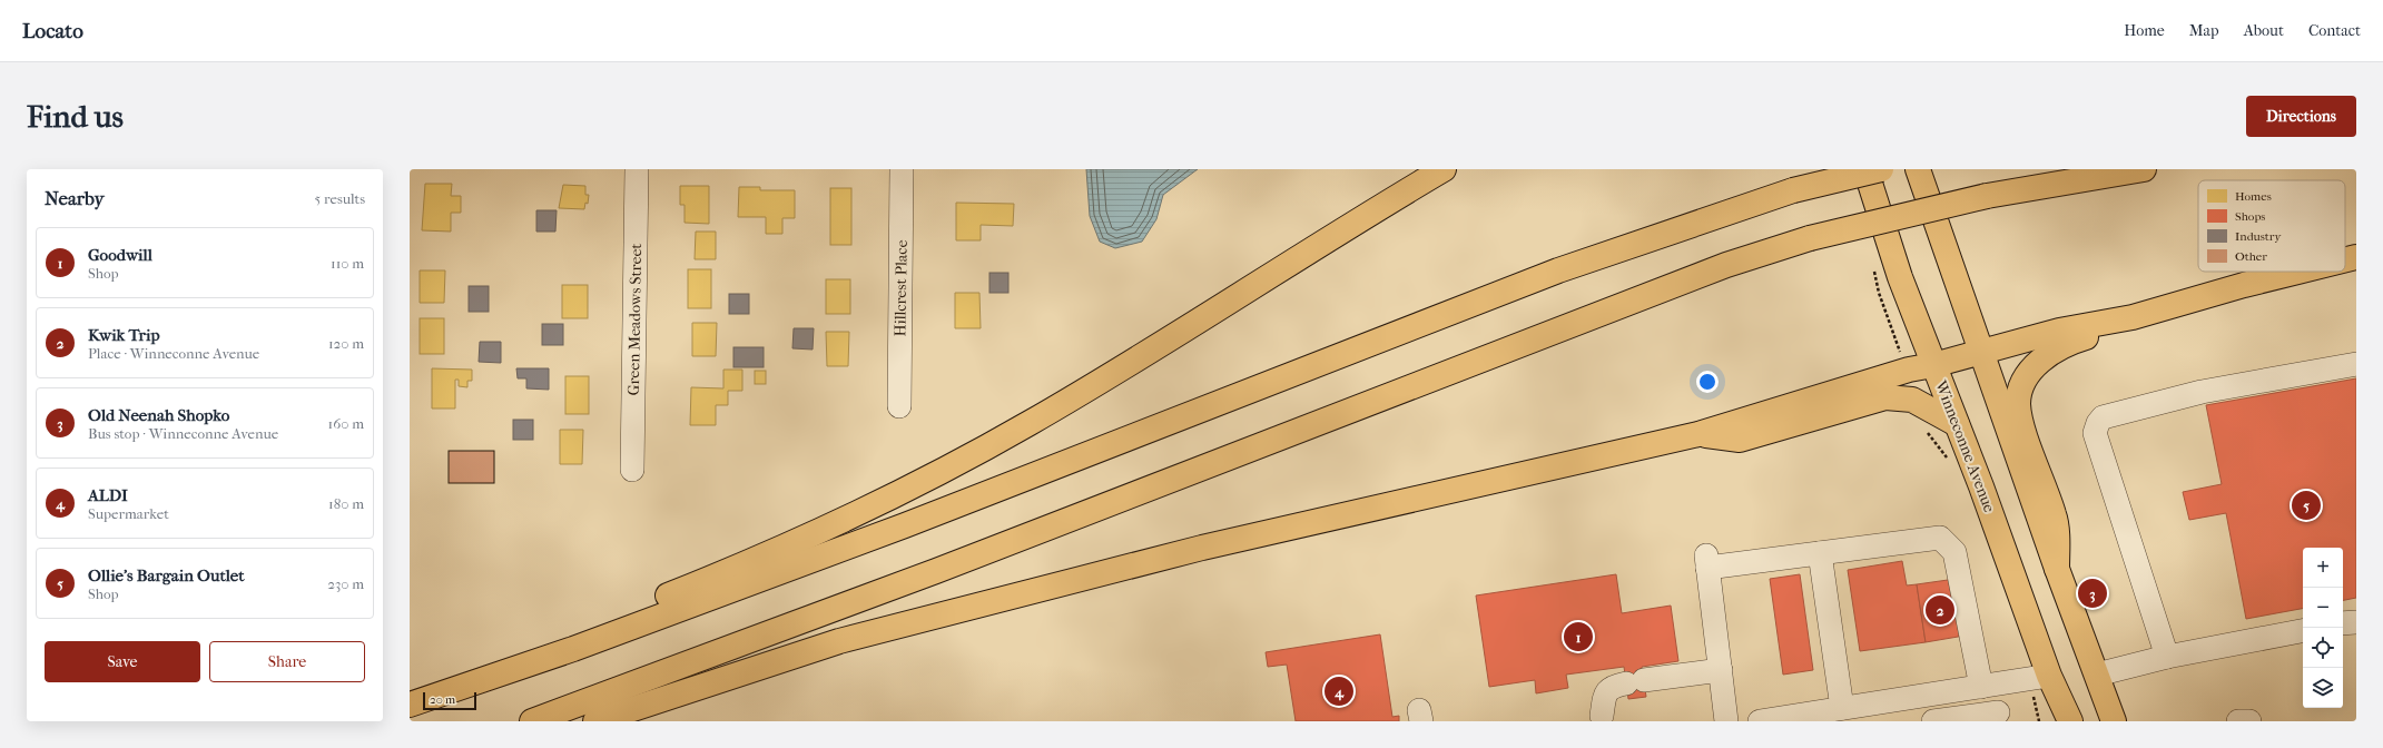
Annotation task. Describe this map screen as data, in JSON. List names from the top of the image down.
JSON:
{
  "streets": {
    "main road": ["Winneconne Avenue"],
    "street": ["Hillcrest Place", "Green Meadows Street"]
  },
  "legend": [
    "Homes",
    "Shops",
    "Industry",
    "Other"
  ],
  "scale_bar": "20 m",
  "page": {
    "header": "Locato",
    "nav": [
      "Home",
      "Map",
      "About",
      "Contact"
    ],
    "buttons": [
      "Directions",
      ["Save", "Share"]
    ],
    "title": "Find us",
    "heading": ["Nearby", "5 results"],
    "list": [
      {
        "mark": "1",
        "name": "Goodwill",
        "note": "Shop",
        "value": "110 m"
      },
      {
        "mark": "2",
        "name": "Kwik Trip",
        "note": "Place · Winneconne Avenue",
        "value": "120 m"
      },
      {
        "mark": "3",
        "name": "Old Neenah Shopko",
        "note": "Bus stop · Winneconne Avenue",
        "value": "160 m"
      },
      {
        "mark": "4",
        "name": "ALDI",
        "note": "Supermarket",
        "value": "180 m"
      },
      {
        "mark": "5",
        "name": "Ollie's Bargain Outlet",
        "note": "Shop",
        "value": "230 m"
      }
    ],
    "pins": [
      "5",
      "3",
      "2",
      "1",
      "4"
    ],
    "map_buttons": ["+", "−"],
    "scale": "20 m"
  }
}
